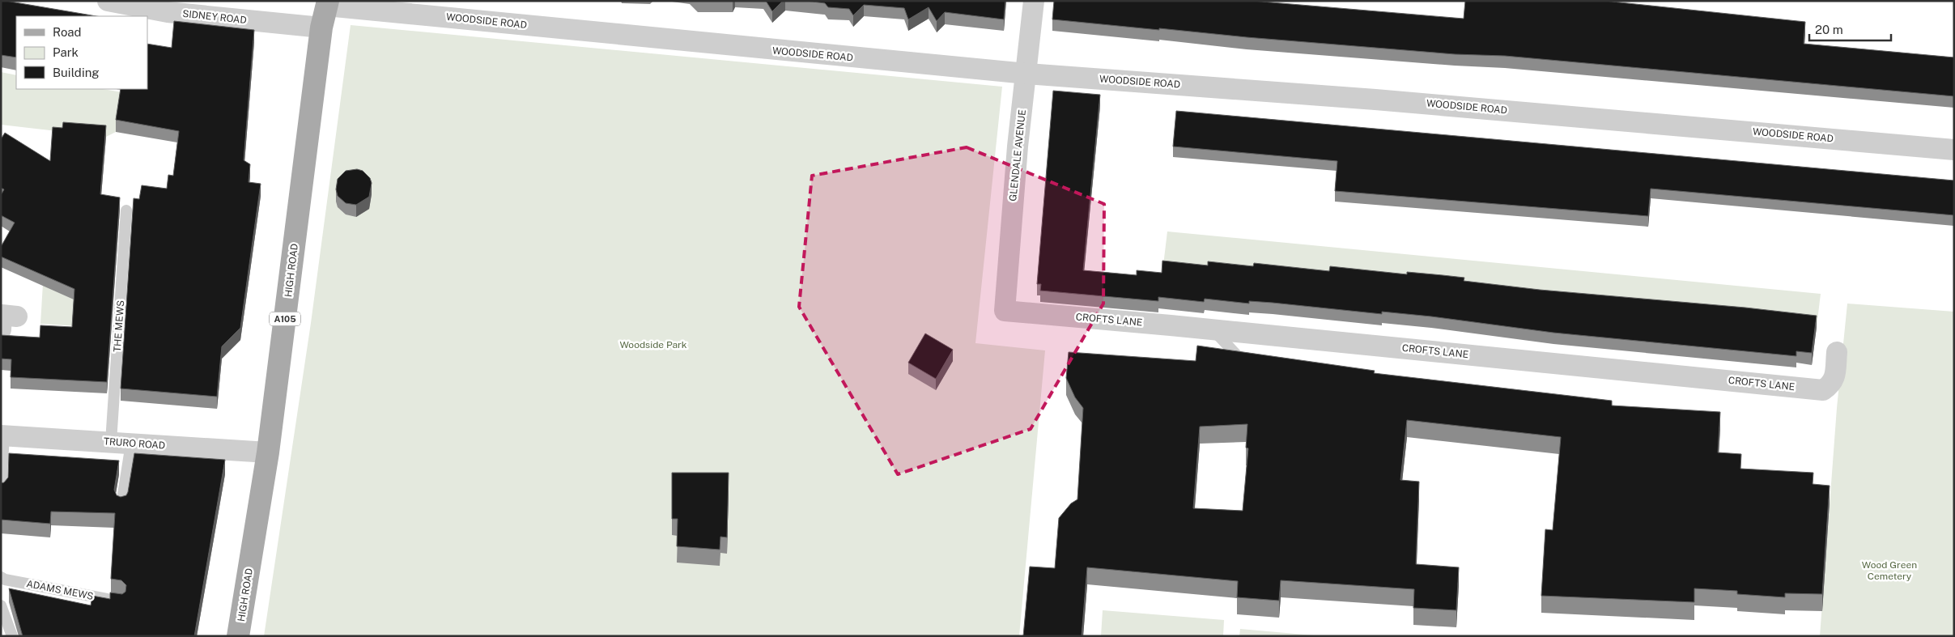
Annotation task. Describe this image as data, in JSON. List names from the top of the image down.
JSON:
{
  "streets": {
    "main road": ["HIGH ROAD", "A105"],
    "street": [
      "SIDNEY ROAD",
      "WOODSIDE ROAD",
      "GLENDALE AVENUE",
      "CROFTS LANE",
      "TRURO ROAD"
    ],
    "lane": ["THE MEWS", "ADAMS MEWS"]
  },
  "crossings": [
    ["SIDNEY ROAD", "HIGH ROAD"],
    ["WOODSIDE ROAD", "GLENDALE AVENUE"],
    ["WOODSIDE ROAD", "HIGH ROAD"],
    ["GLENDALE AVENUE", "CROFTS LANE"],
    ["HIGH ROAD", "TRURO ROAD"],
    ["THE MEWS", "TRURO ROAD"]
  ],
  "parks": ["Woodside Park", "Wood Green Cemetery"],
  "legend": ["Road", "Park", "Building"],
  "scale_bar": "20 m"
}
